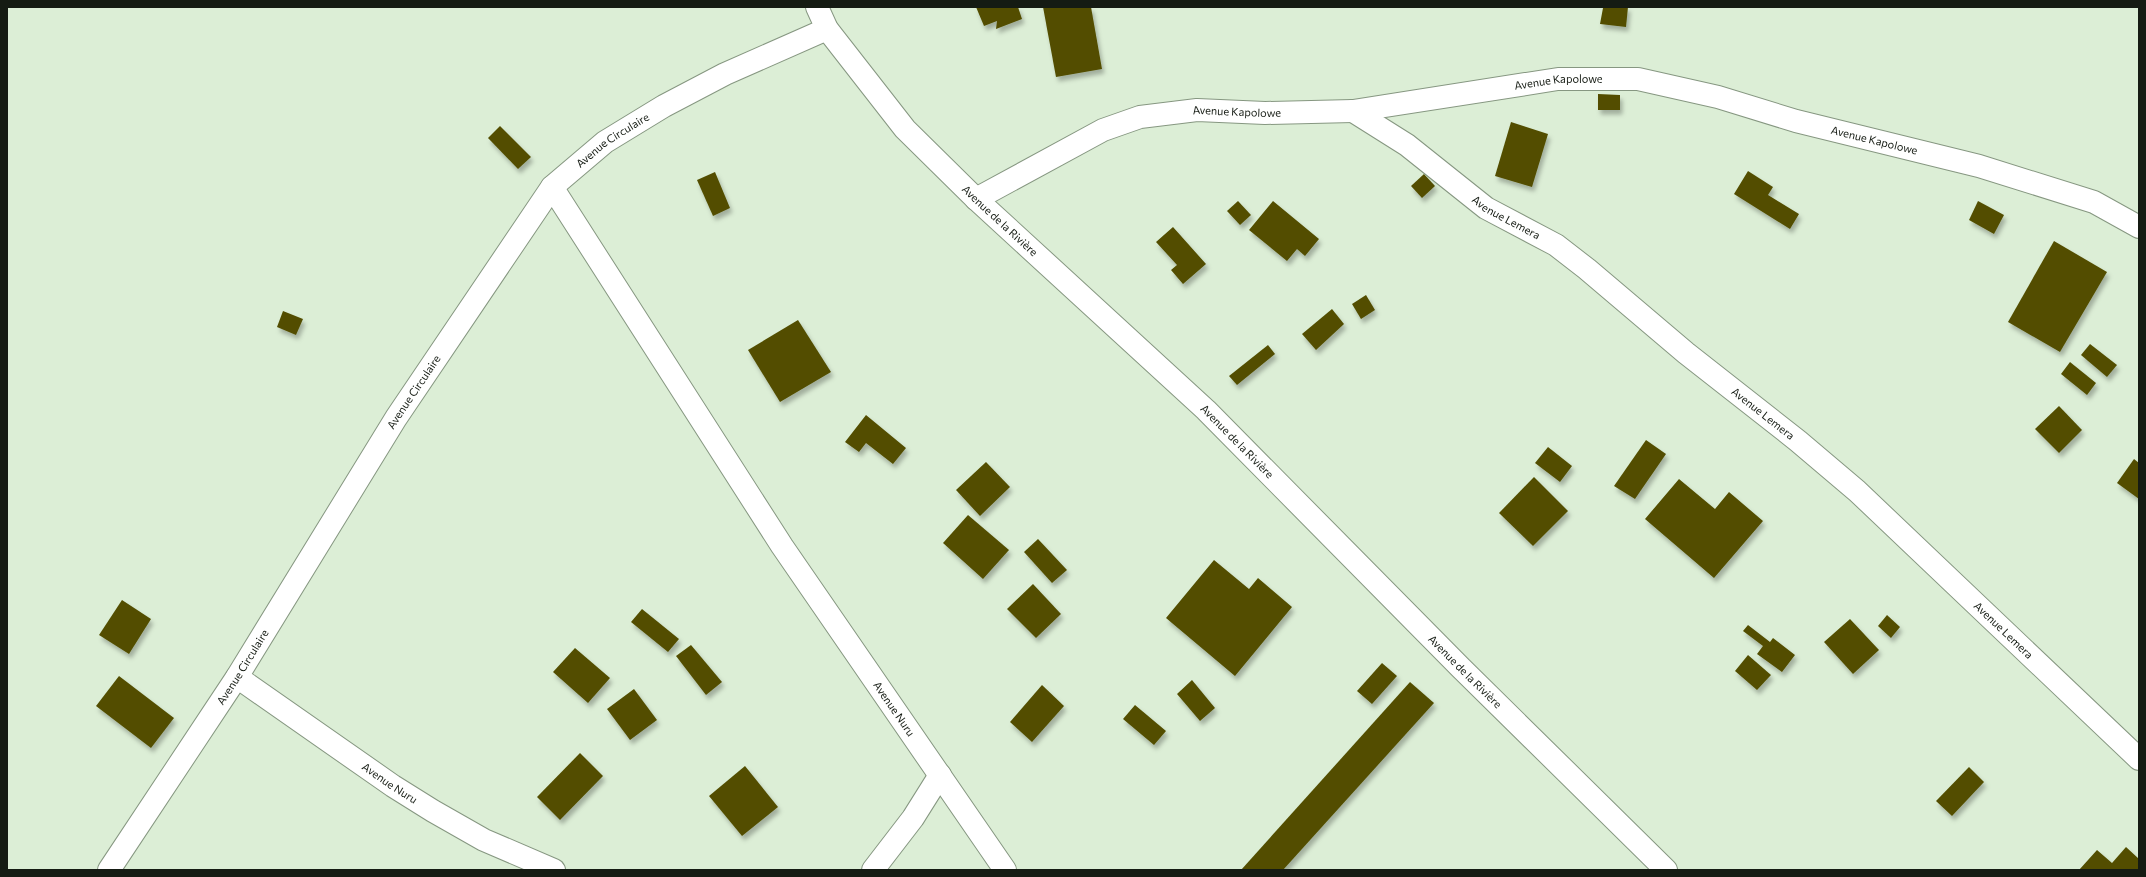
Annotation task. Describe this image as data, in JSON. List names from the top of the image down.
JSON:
{
  "streets": {
    "street": [
      "Avenue Kapolowe",
      "Avenue Circulaire",
      "Avenue Lemera",
      "Avenue de la Rivière",
      "Avenue Nuru"
    ]
  },
  "crossings": [
    ["Avenue Kapolowe", "Avenue Lemera"],
    ["Avenue Kapolowe", "Avenue de la Rivière"],
    ["Avenue Circulaire", "Avenue de la Rivière"],
    ["Avenue Circulaire", "Avenue Nuru"]
  ]
}
